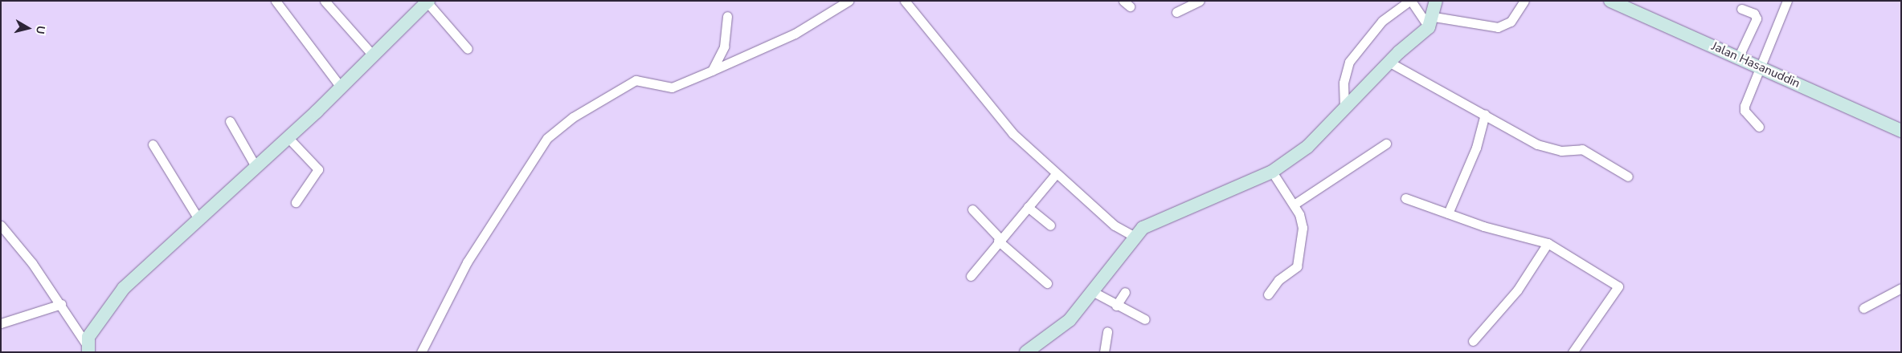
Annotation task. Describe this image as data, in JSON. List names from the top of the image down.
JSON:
{
  "streets": {
    "street": ["Jalan Hasanuddin"]
  },
  "north": "right"
}
